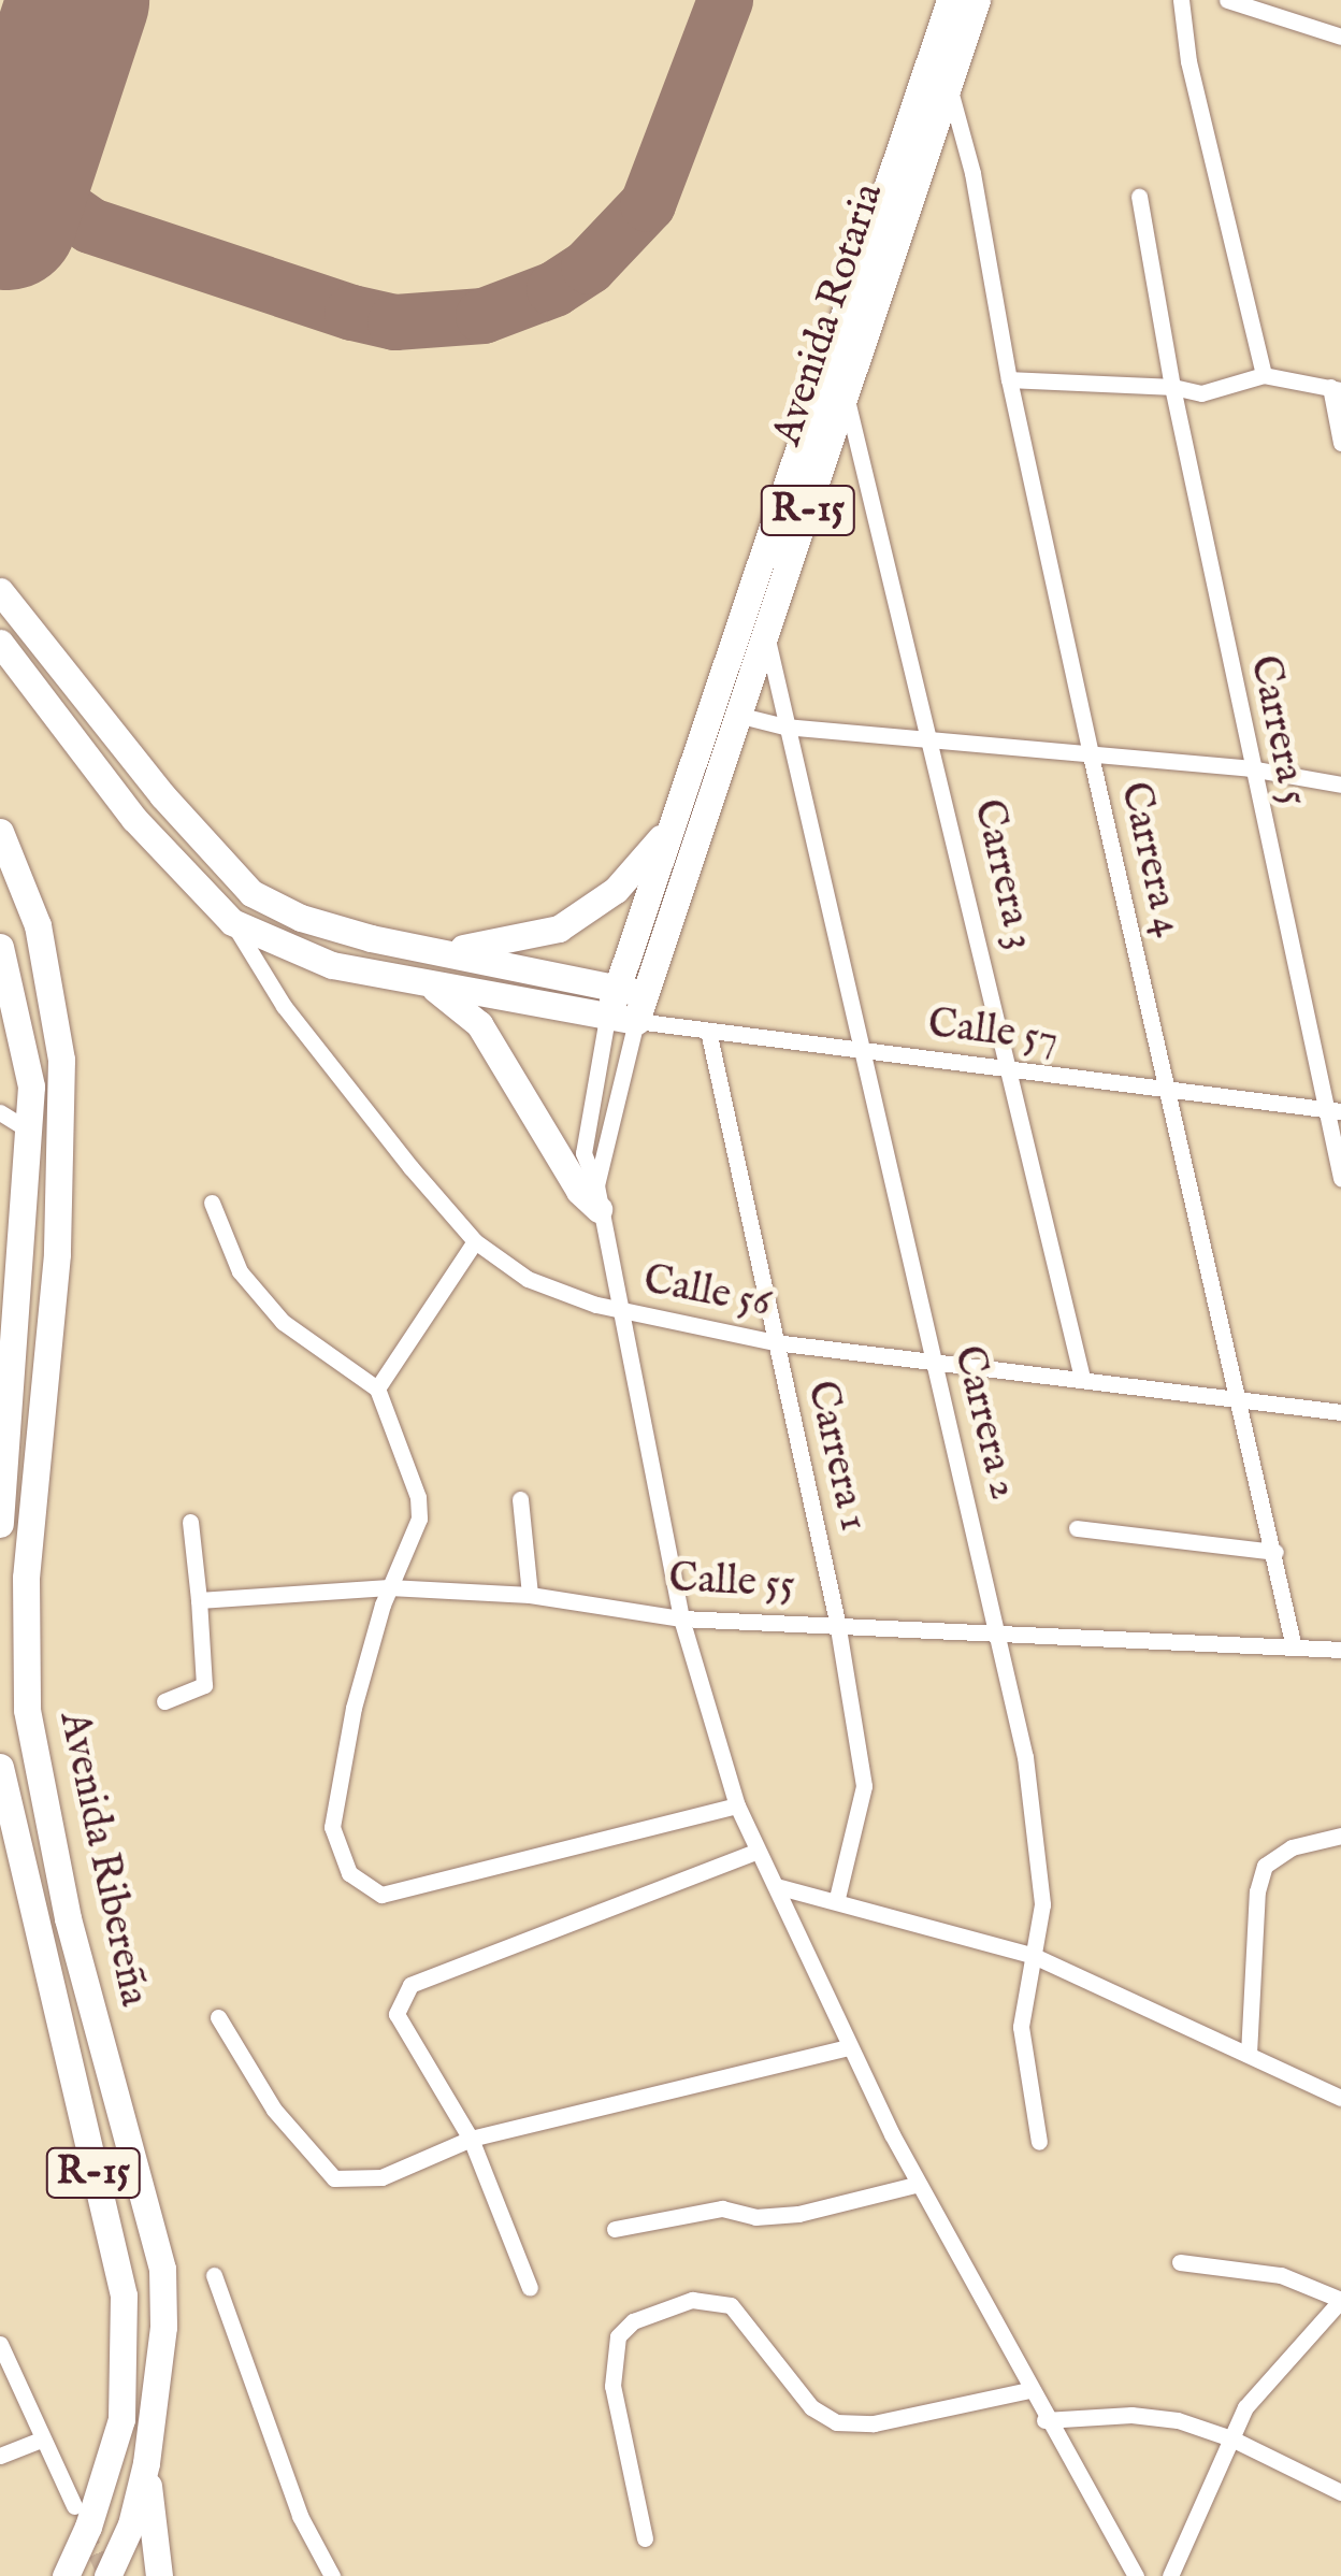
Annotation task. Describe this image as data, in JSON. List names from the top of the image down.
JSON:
{
  "streets": {
    "main road": ["Avenida Rotaria", "R-15", "Avenida Ribereña"],
    "street": [
      "Carrera 5",
      "Carrera 4",
      "Carrera 3",
      "Calle 57",
      "Calle 56",
      "Carrera 2",
      "Carrera 1",
      "Calle 55"
    ]
  },
  "crossings": [
    ["Avenida Rotaria", "Carrera 4"],
    ["Avenida Rotaria", "Carrera 3"],
    ["Avenida Rotaria", "Calle 57"],
    ["Avenida Rotaria", "Carrera 2"],
    ["Carrera 5", "Calle 57"],
    ["Carrera 4", "Calle 57"],
    ["Carrera 4", "Calle 56"],
    ["Carrera 4", "Calle 55"],
    ["Carrera 3", "Calle 57"],
    ["Carrera 3", "Calle 56"],
    ["Calle 57", "Carrera 2"],
    ["Calle 57", "Carrera 1"],
    ["Calle 56", "Carrera 2"],
    ["Calle 56", "Carrera 1"],
    ["Carrera 2", "Calle 55"],
    ["Carrera 1", "Calle 55"]
  ]
}
